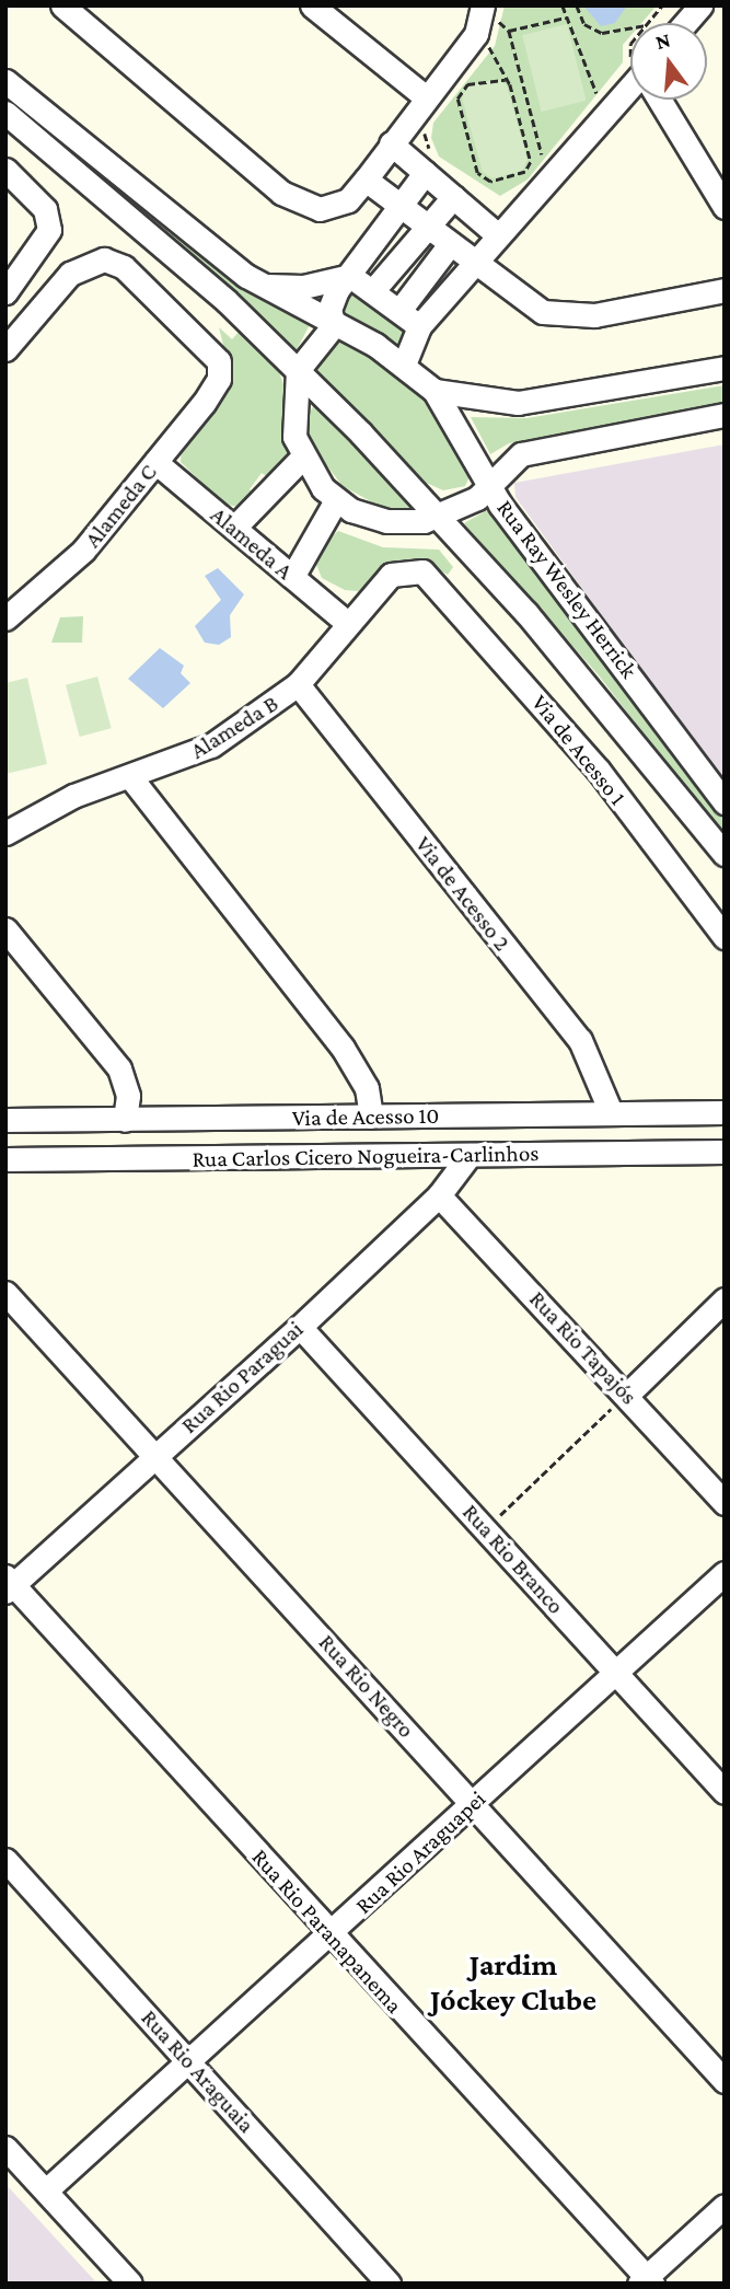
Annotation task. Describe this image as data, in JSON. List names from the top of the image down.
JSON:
{
  "streets": {
    "street": [
      "Alameda C",
      "Alameda A",
      "Rua Ray Wesley Herrick",
      "Alameda B",
      "Via de Acesso 1",
      "Via de Acesso 2",
      "Via de Acesso 10",
      "Rua Carlos Cicero Nogueira-Carlinhos",
      "Rua Rio Tapajós",
      "Rua Rio Paraguai",
      "Rua Rio Branco",
      "Rua Rio Negro",
      "Rua Rio Araguapei",
      "Rua Rio Paranapanema",
      "Rua Rio Araguaia"
    ]
  },
  "crossings": [
    ["Alameda C", "Alameda A"],
    ["Alameda A", "Alameda B"],
    ["Alameda B", "Via de Acesso 1"],
    ["Alameda B", "Via de Acesso 2"],
    ["Via de Acesso 2", "Via de Acesso 10"],
    ["Rua Carlos Cicero Nogueira-Carlinhos", "Rua Rio Paraguai"],
    ["Rua Rio Tapajós", "Rua Rio Paraguai"],
    ["Rua Rio Paraguai", "Rua Rio Branco"],
    ["Rua Rio Paraguai", "Rua Rio Negro"],
    ["Rua Rio Paraguai", "Rua Rio Paranapanema"],
    ["Rua Rio Branco", "Rua Rio Araguapei"],
    ["Rua Rio Negro", "Rua Rio Araguapei"],
    ["Rua Rio Araguapei", "Rua Rio Paranapanema"],
    ["Rua Rio Araguapei", "Rua Rio Araguaia"]
  ],
  "districts": ["Jardim Jóckey Clube"],
  "north": "top"
}
